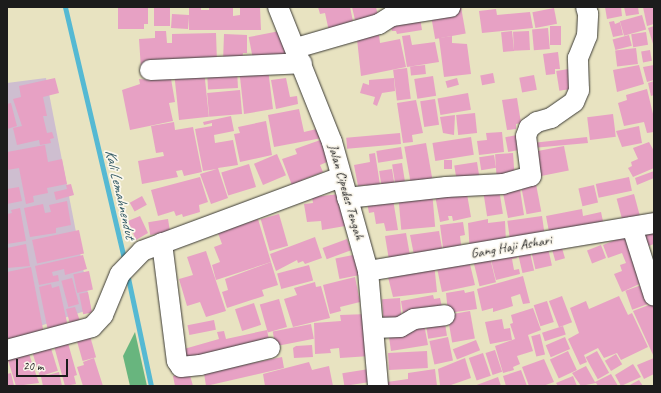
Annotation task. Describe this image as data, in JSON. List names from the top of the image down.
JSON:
{
  "streets": {
    "street": ["Jalan Cipedes Tengah", "Gang Haji Ashari"]
  },
  "crossings": [
    ["Jalan Cipedes Tengah", "Gang Haji Ashari"]
  ],
  "water": ["Kali Lemahnendut"],
  "scale_bar": "20 m"
}
